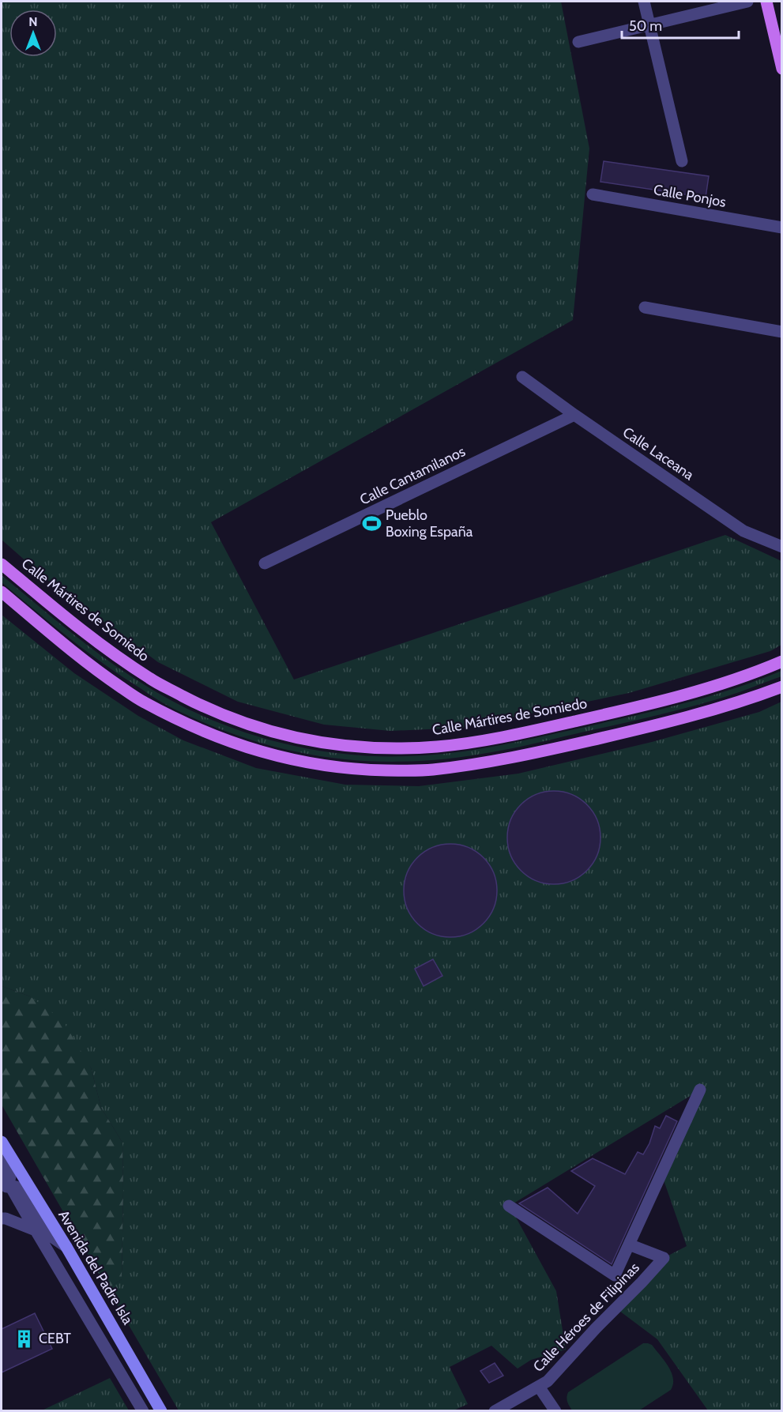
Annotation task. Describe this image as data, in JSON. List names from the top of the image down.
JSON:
{
  "streets": {
    "main road": ["Calle Mártires de Somiedo", "Avenida del Padre Isla"],
    "street": [
      "Calle Ponjos",
      "Calle Laceana",
      "Calle Cantamilanos",
      "Calle Héroes de Filipinas"
    ]
  },
  "crossings": [
    ["Calle Laceana", "Calle Cantamilanos"]
  ],
  "places": {
    "sports": ["Pueblo Boxing España"],
    "building": ["CEBT"]
  },
  "scale_bar": "50 m",
  "north": "top"
}
